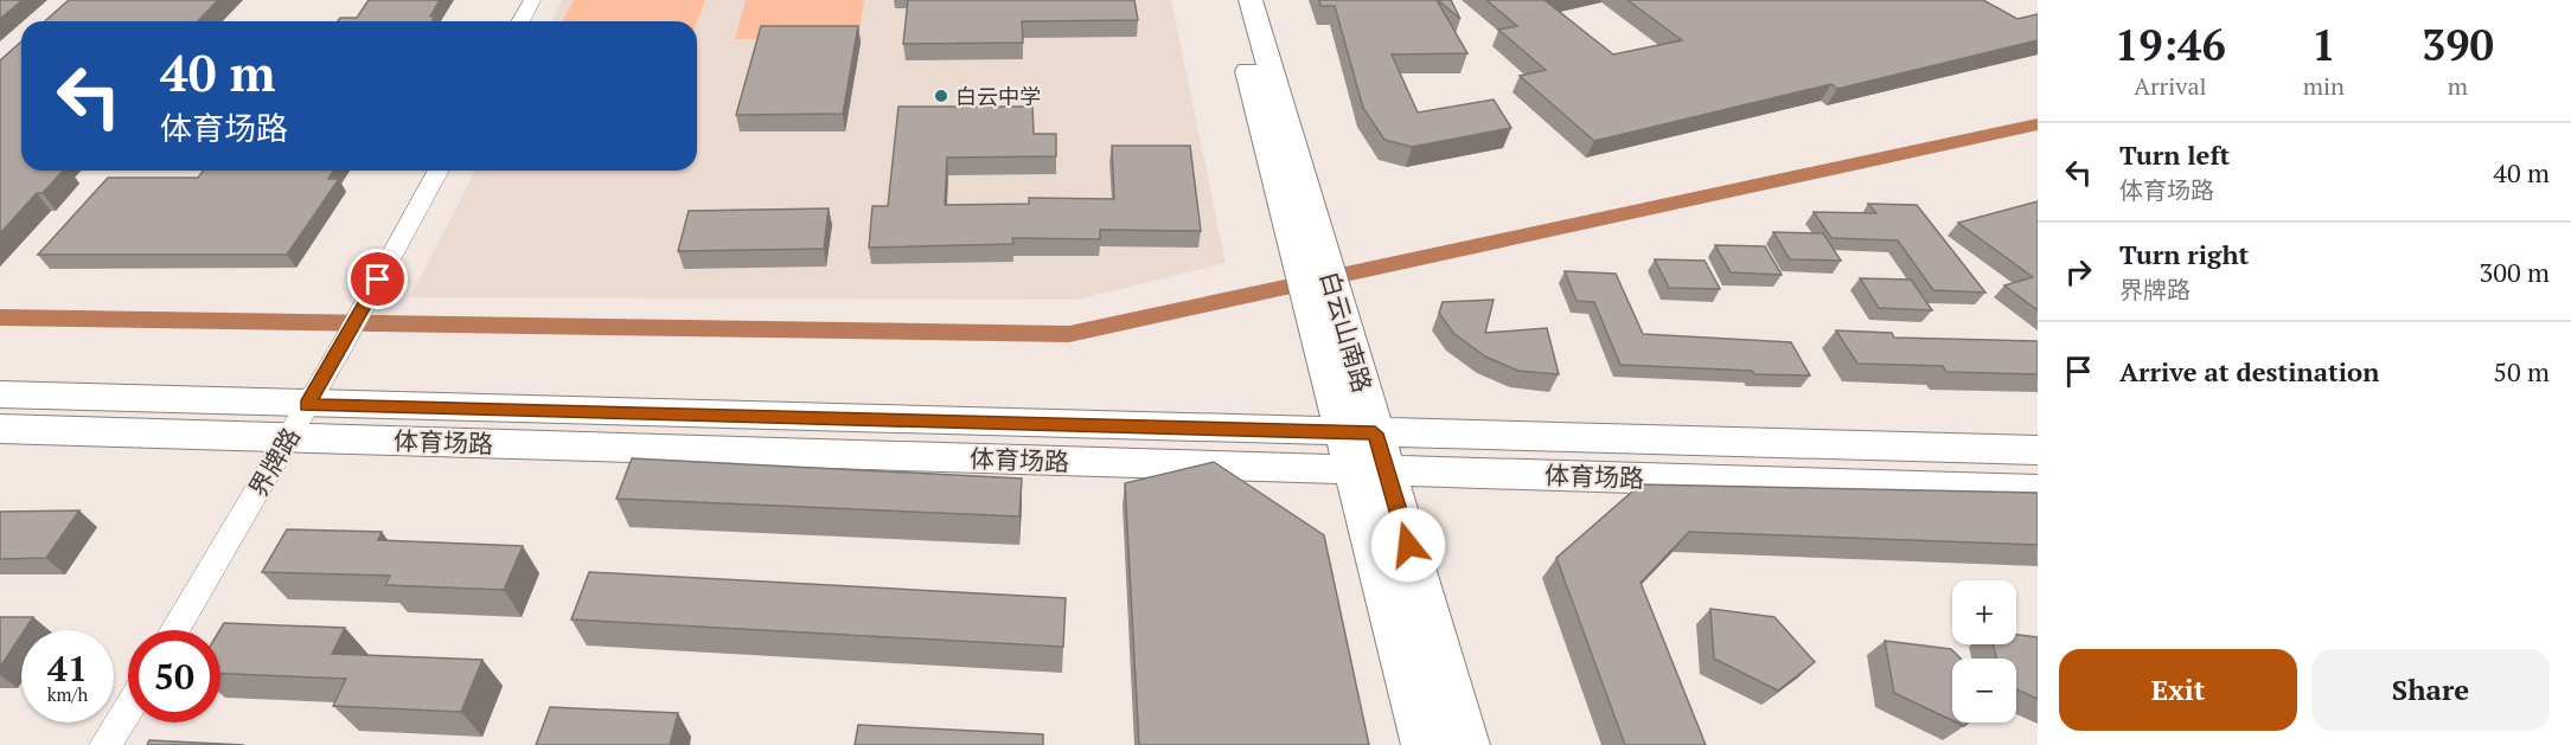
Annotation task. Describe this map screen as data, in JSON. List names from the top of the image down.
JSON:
{
  "streets": {
    "main road": ["白云山南路", "体育场路"],
    "street": ["界牌路"]
  },
  "crossings": [
    ["白云山南路", "体育场路"],
    ["体育场路", "界牌路"]
  ],
  "places": ["白云中学"],
  "page": {
    "eta": [
      "19:46",
      "Arrival",
      "1",
      "min",
      "390",
      "m"
    ],
    "turn": ["40 m", "体育场路"],
    "list": [
      {
        "name": "Turn left",
        "note": "体育场路",
        "value": "40 m"
      },
      {
        "name": "Turn right",
        "note": "界牌路",
        "value": "300 m"
      },
      {
        "name": "Arrive at destination",
        "value": "50 m"
      }
    ],
    "map_buttons": ["+", "−"],
    "speed": "41 km/h",
    "limit": "50",
    "buttons": ["Exit", "Share"]
  }
}
